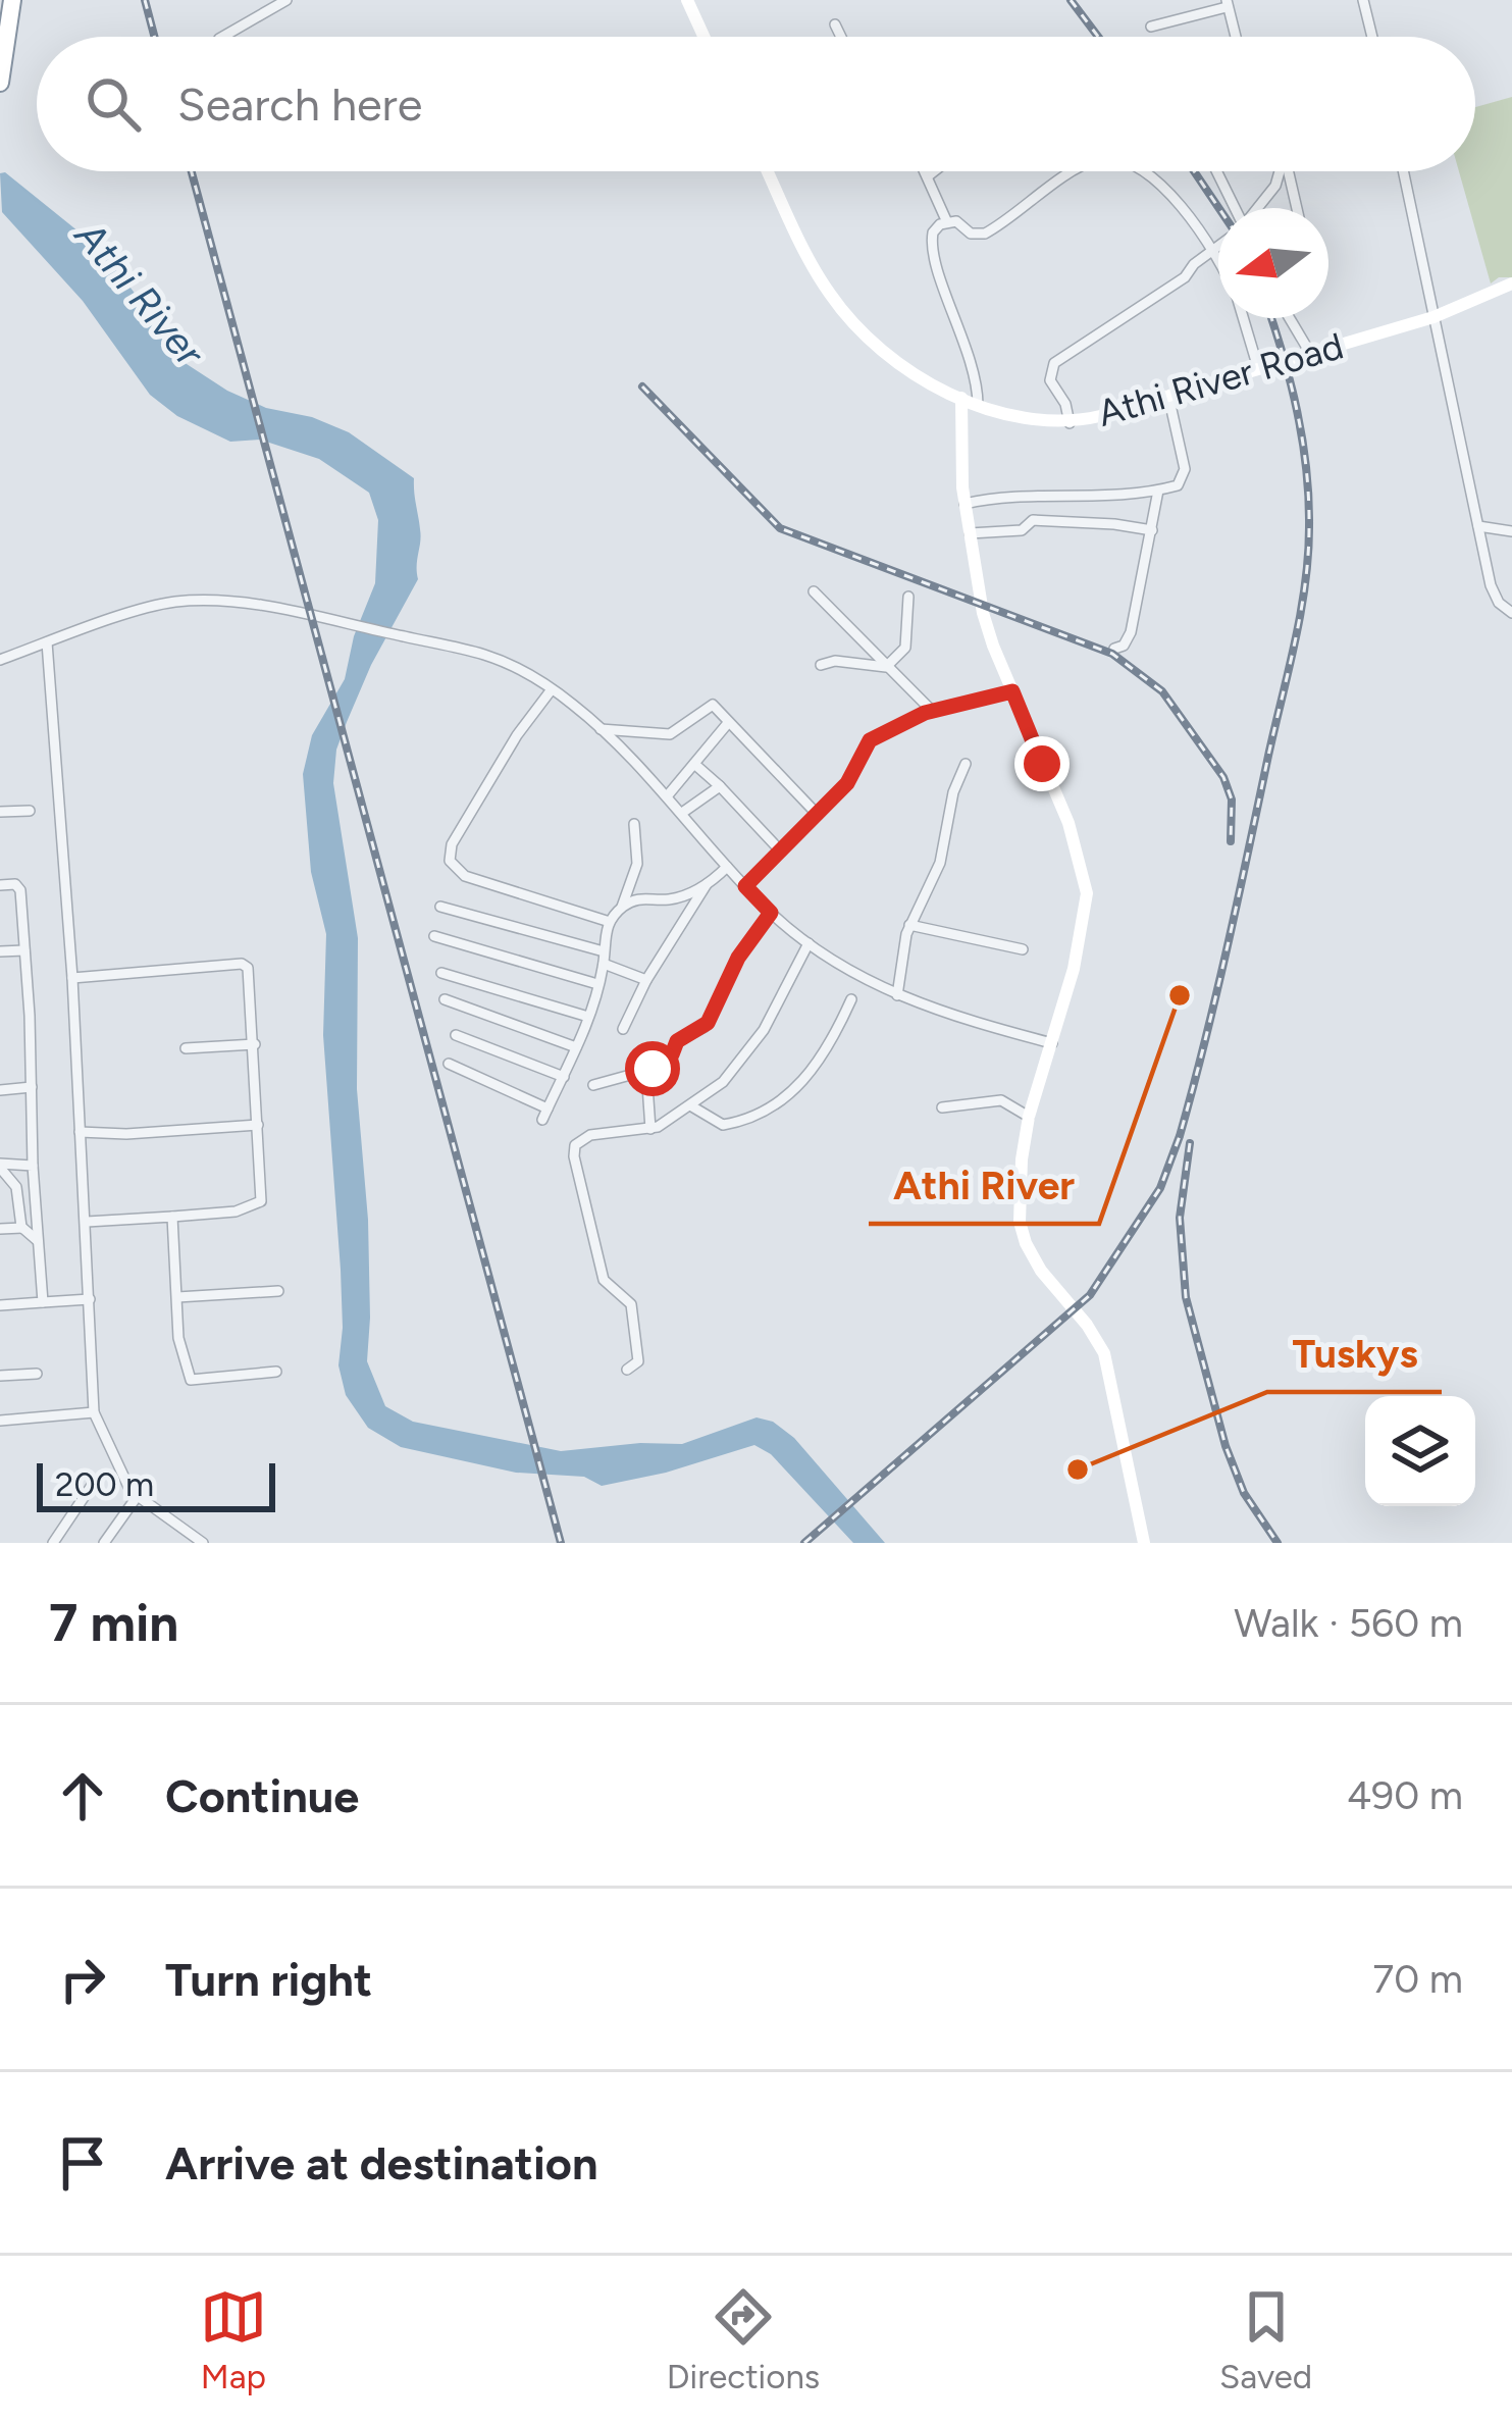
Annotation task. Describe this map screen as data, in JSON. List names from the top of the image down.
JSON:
{
  "streets": {
    "street": ["Athi River Road"]
  },
  "water": ["Athi River"],
  "places": ["Athi River", "Tuskys"],
  "scale_bar": "200 m",
  "north": "left",
  "page": {
    "search": "Search here",
    "scale": "200 m",
    "heading": ["7 min", "Walk · 560 m"],
    "list": [
      ["Continue", "490 m"],
      ["Turn right", "70 m"],
      "Arrive at destination"
    ],
    "nav": ["Map", "Directions", "Saved"]
  }
}
